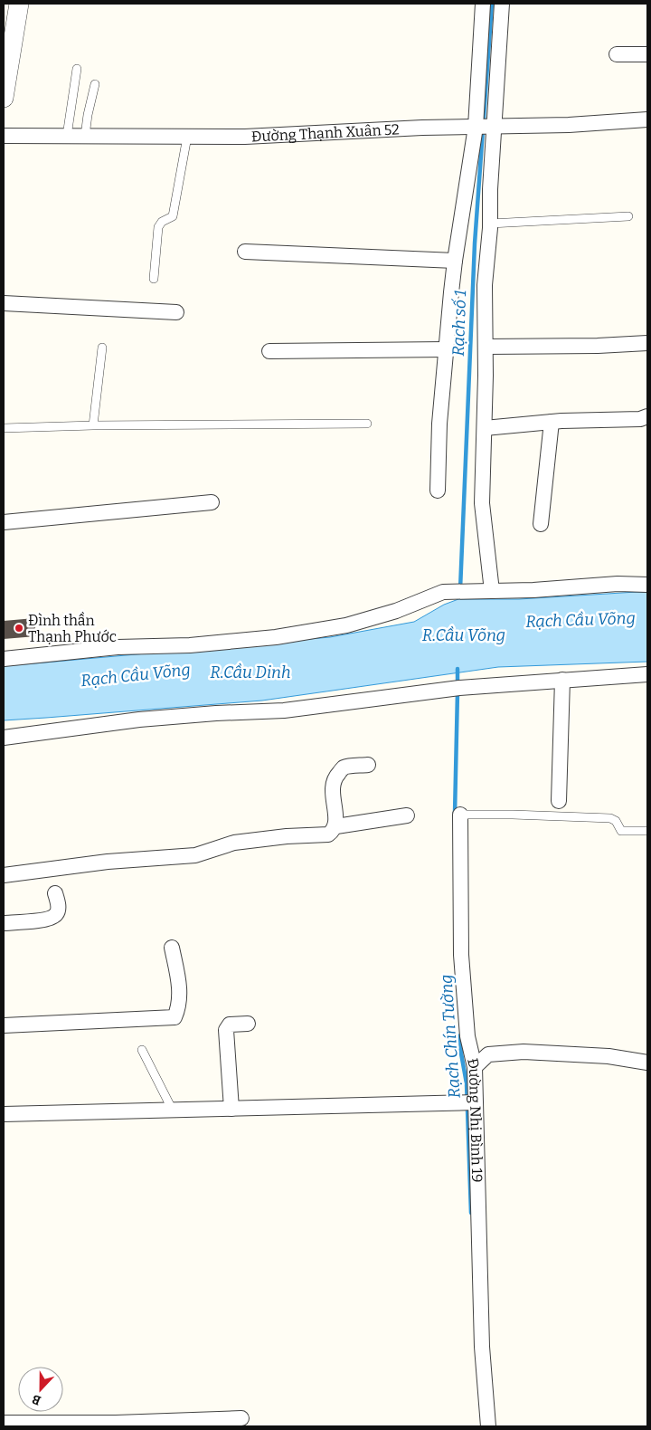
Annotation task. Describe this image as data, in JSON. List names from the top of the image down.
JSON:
{
  "streets": {
    "street": ["Đường Thạnh Xuân 52", "Đường Nhị Bình 19"]
  },
  "water": [
    "Rạch số 1",
    "Rạch Cầu Võng",
    "R.Cầu Võng",
    "R.Cầu Dinh",
    "Rạch Chín Tường"
  ],
  "places": ["Đình thần Thạnh Phước"],
  "north": "bottom"
}
